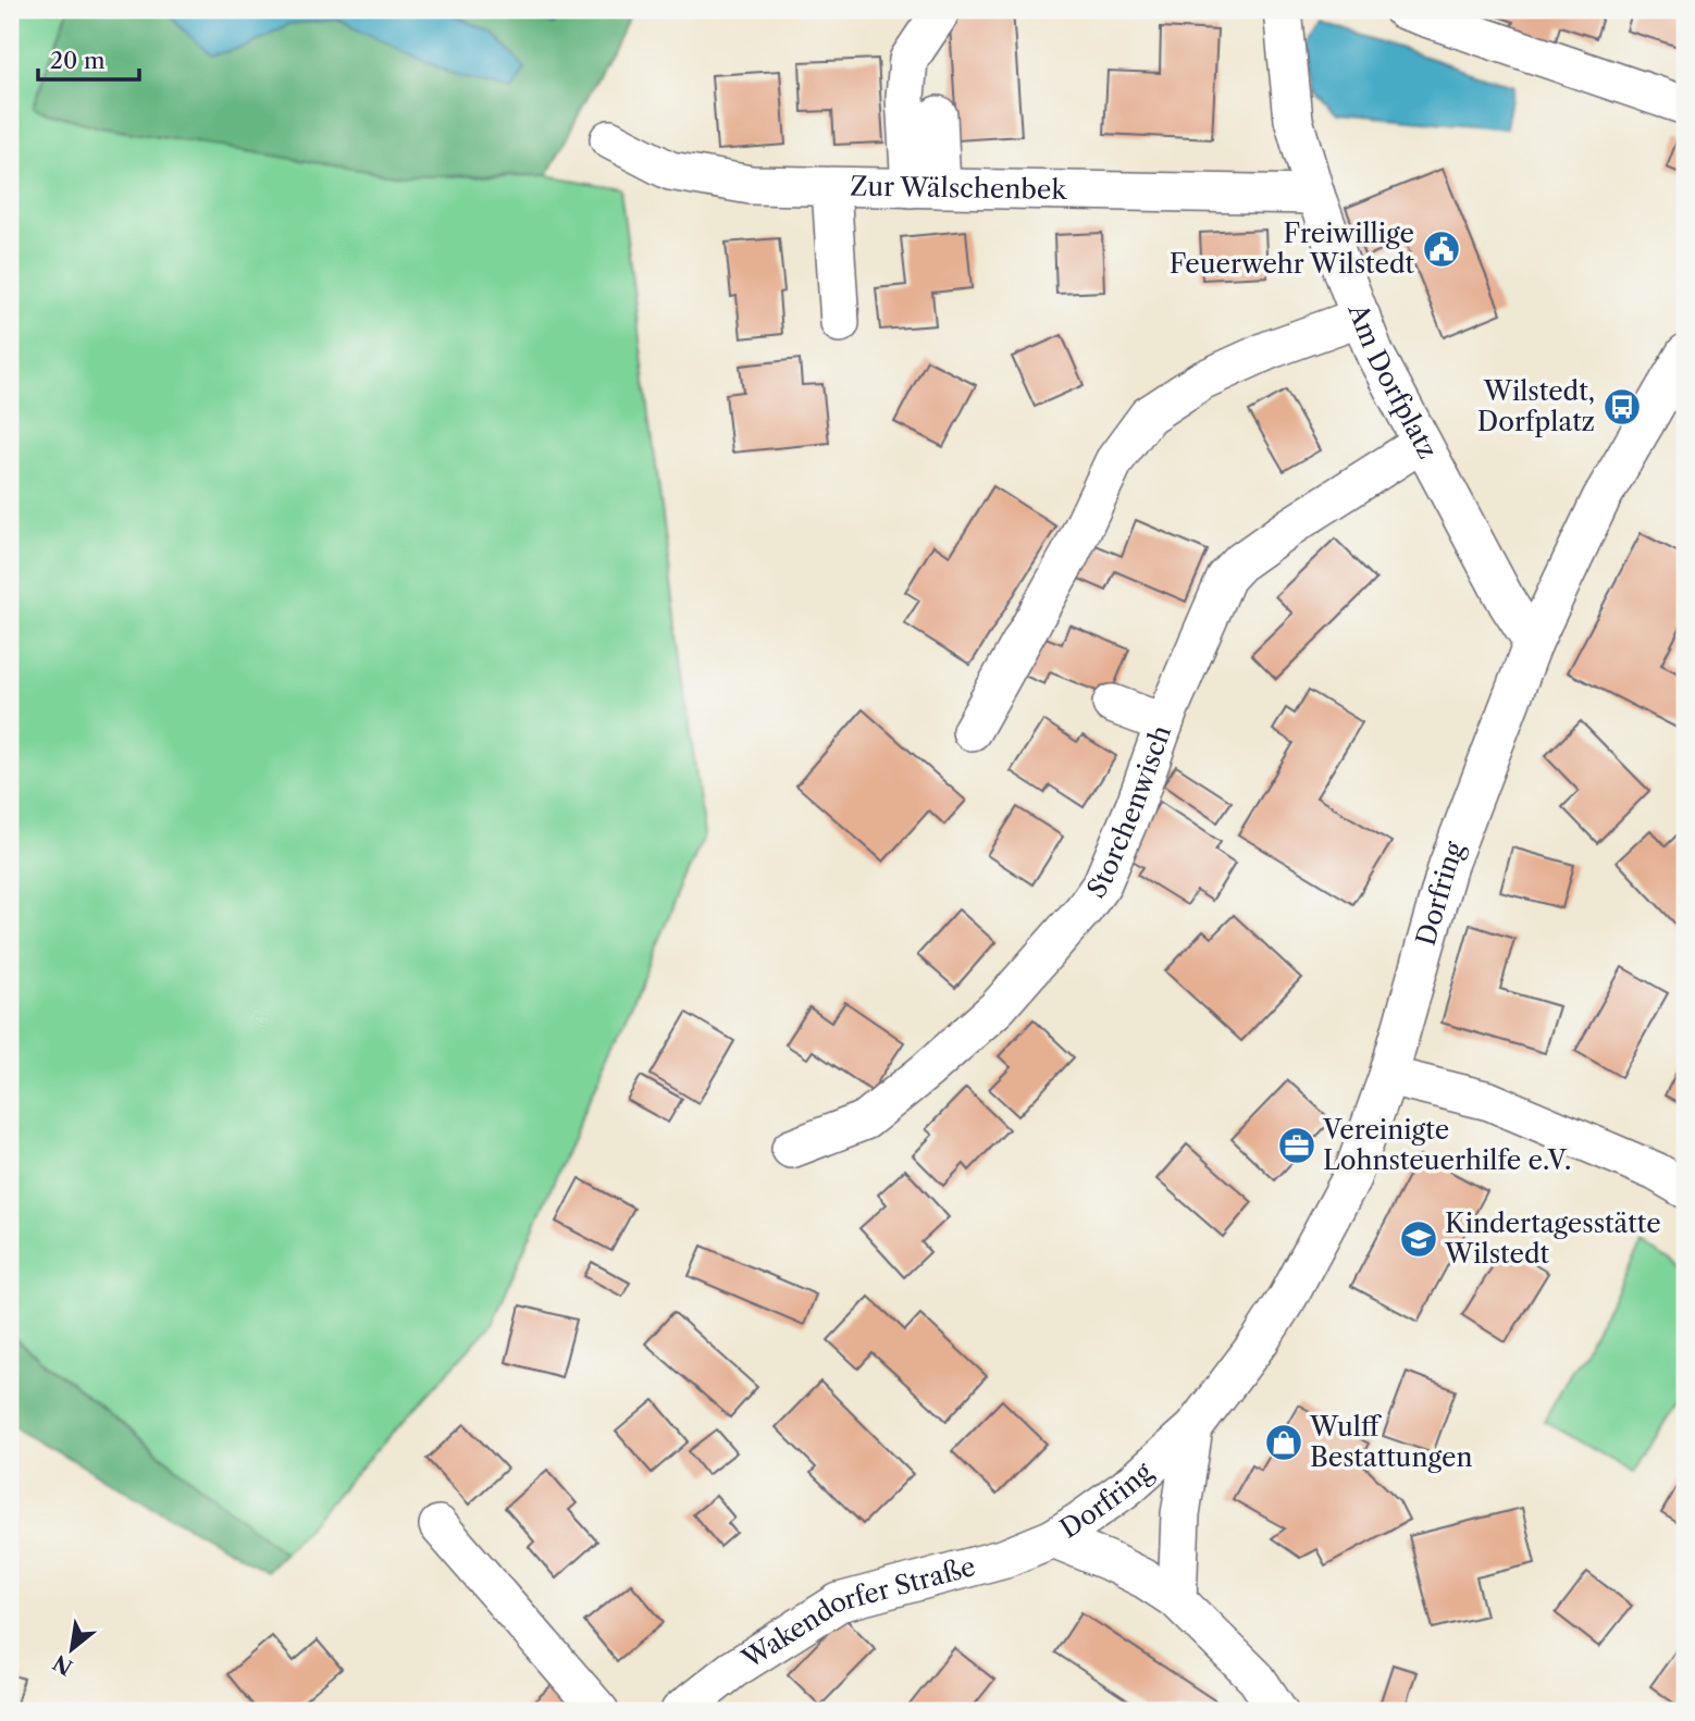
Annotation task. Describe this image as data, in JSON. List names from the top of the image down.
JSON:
{
  "streets": {
    "street": [
      "Zur Wälschenbek",
      "Am Dorfplatz",
      "Storchenwisch",
      "Dorfring",
      "Wakendorfer Straße"
    ]
  },
  "crossings": [
    ["Zur Wälschenbek", "Am Dorfplatz"],
    ["Am Dorfplatz", "Storchenwisch"],
    ["Am Dorfplatz", "Dorfring"],
    ["Dorfring", "Wakendorfer Straße"]
  ],
  "places": {
    "public building": ["Freiwillige Feuerwehr Wilstedt"],
    "bus stop": ["Wilstedt, Dorfplatz"],
    "office": ["Vereinigte Lohnsteuerhilfe e.V."],
    "school or university": ["Kindertagesstätte Wilstedt"],
    "shop": ["Wulff Bestattungen"]
  },
  "scale_bar": "20 m",
  "north": "bottom left"
}
